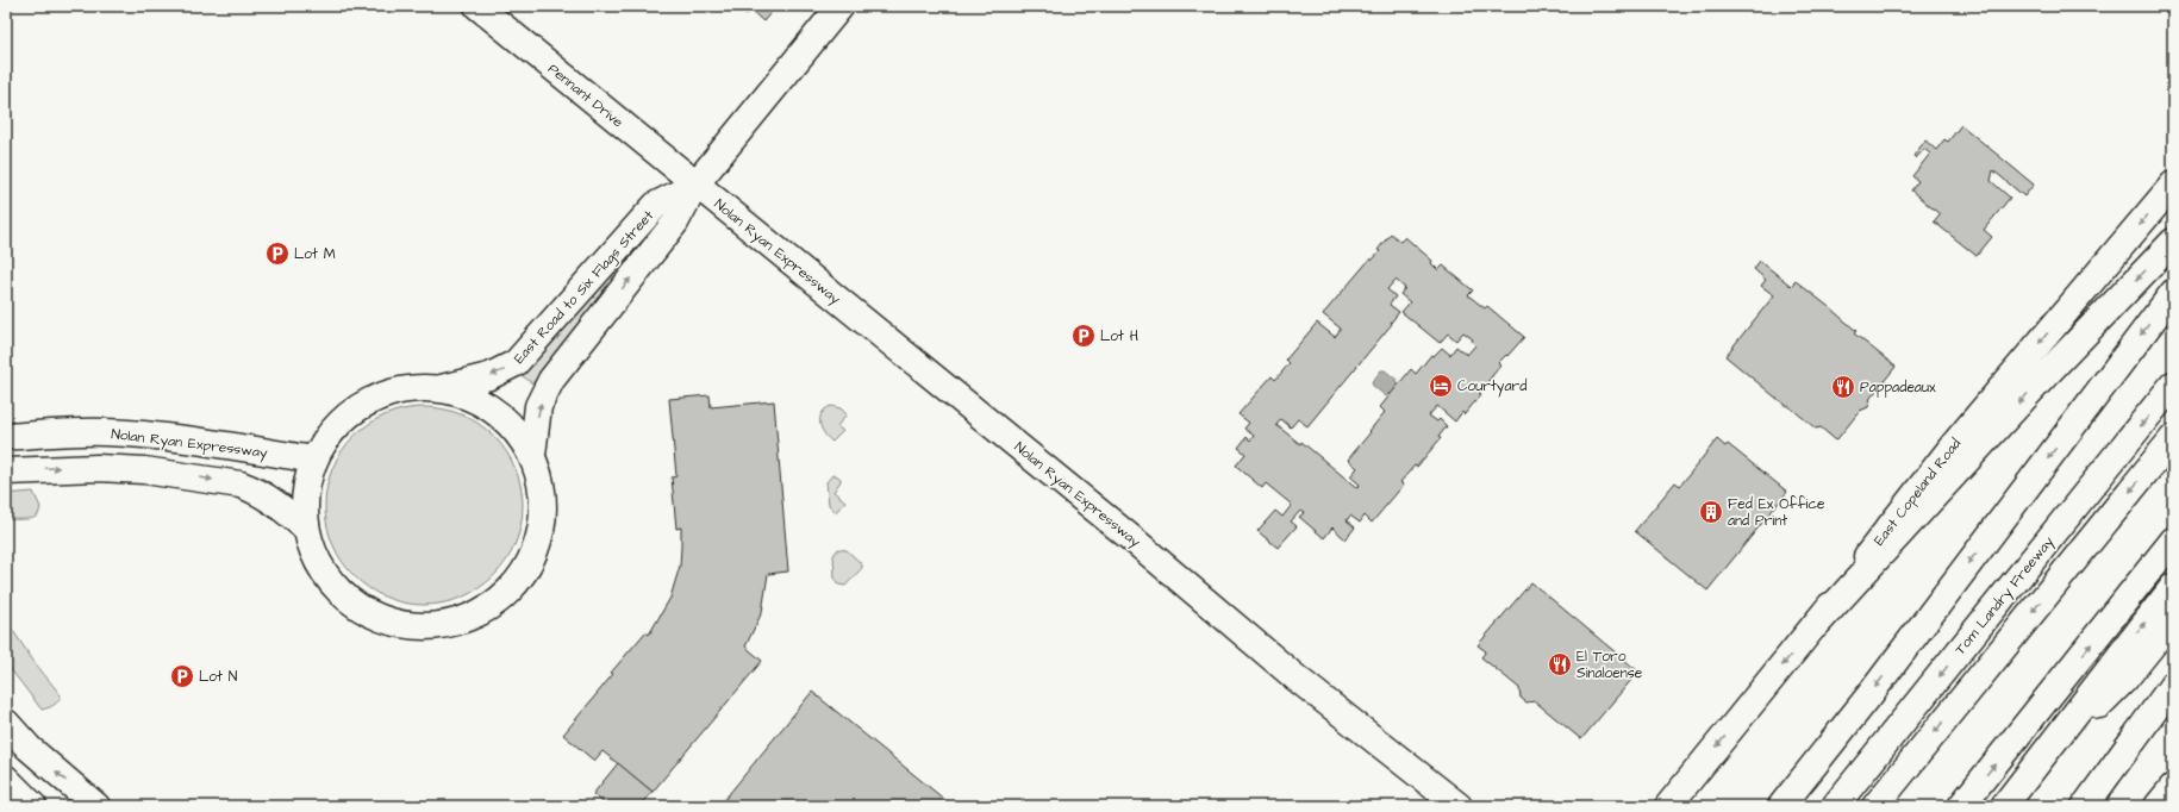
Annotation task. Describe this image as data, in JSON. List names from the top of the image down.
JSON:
{
  "streets": {
    "main road": [
      "Pennant Drive",
      "Nolan Ryan Expressway",
      "East Road to Six Flags Street",
      "East Copeland Road",
      "Tom Landry Freeway"
    ]
  },
  "crossings": [
    ["Pennant Drive", "Nolan Ryan Expressway"],
    ["Pennant Drive", "East Road to Six Flags Street"],
    ["Nolan Ryan Expressway", "East Road to Six Flags Street"]
  ],
  "places": {
    "parking": ["Lot M", "Lot H", "Lot N"],
    "hotel": ["Courtyard"],
    "restaurant": ["Pappadeaux", "El Toro Sinaloense"],
    "building": ["Fed Ex Office and Print"]
  }
}
